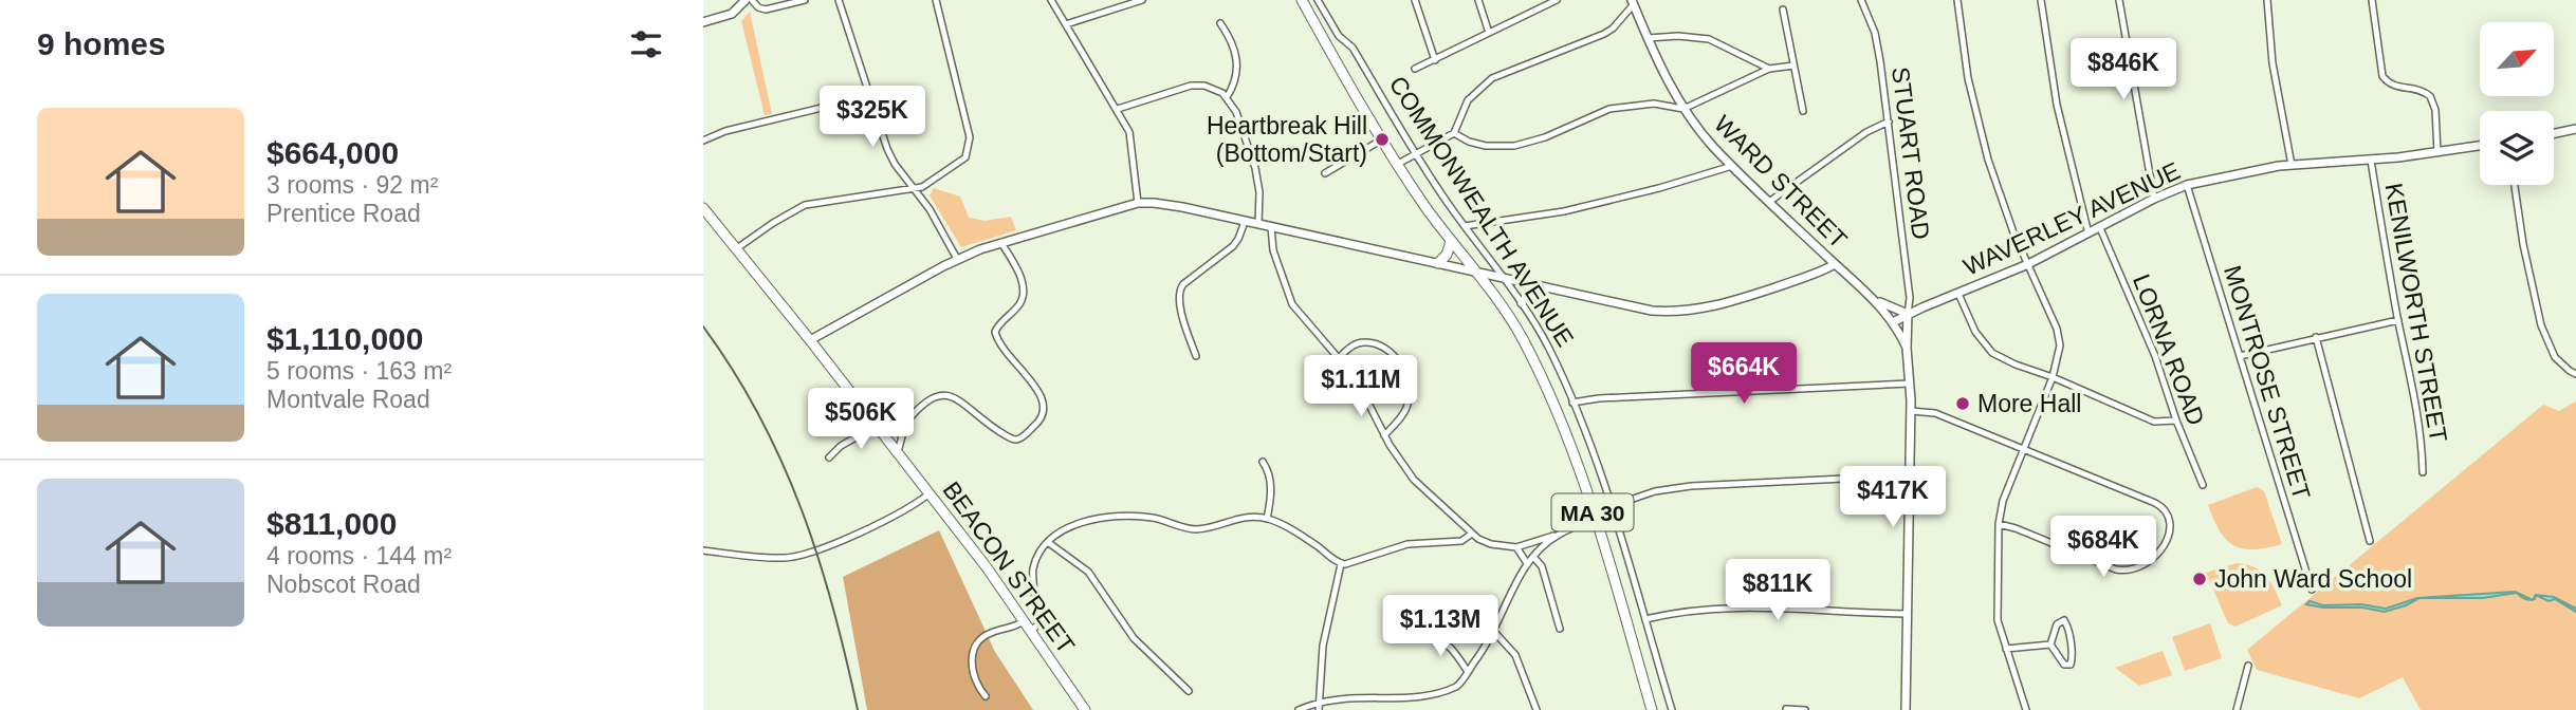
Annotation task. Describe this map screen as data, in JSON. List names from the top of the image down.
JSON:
{
  "streets": {
    "main road": ["COMMONWEALTH AVENUE", "MA 30", "BEACON STREET"],
    "street": [
      "STUART ROAD",
      "WARD STREET",
      "WAVERLEY AVENUE",
      "KENILWORTH STREET",
      "LORNA ROAD",
      "MONTROSE STREET"
    ]
  },
  "crossings": [
    ["STUART ROAD", "WARD STREET"],
    ["STUART ROAD", "WAVERLEY AVENUE"],
    ["WARD STREET", "WAVERLEY AVENUE"],
    ["WAVERLEY AVENUE", "KENILWORTH STREET"],
    ["WAVERLEY AVENUE", "LORNA ROAD"],
    ["WAVERLEY AVENUE", "MONTROSE STREET"]
  ],
  "places": ["Heartbreak Hill (Bottom/Start)", "More Hall", "John Ward School"],
  "north": "top right",
  "page": {
    "heading": "9 homes",
    "price": [
      "$846K",
      "$325K",
      "$664K",
      "$1.11M",
      "$506K",
      "$417K",
      "$684K",
      "$811K",
      "$1.13M"
    ],
    "list": [
      {
        "name": "$664,000",
        "note": "3 rooms · 92 m² · Prentice Road"
      },
      {
        "name": "$1,110,000",
        "note": "5 rooms · 163 m² · Montvale Road"
      },
      {
        "name": "$811,000",
        "note": "4 rooms · 144 m² · Nobscot Road"
      }
    ]
  }
}
